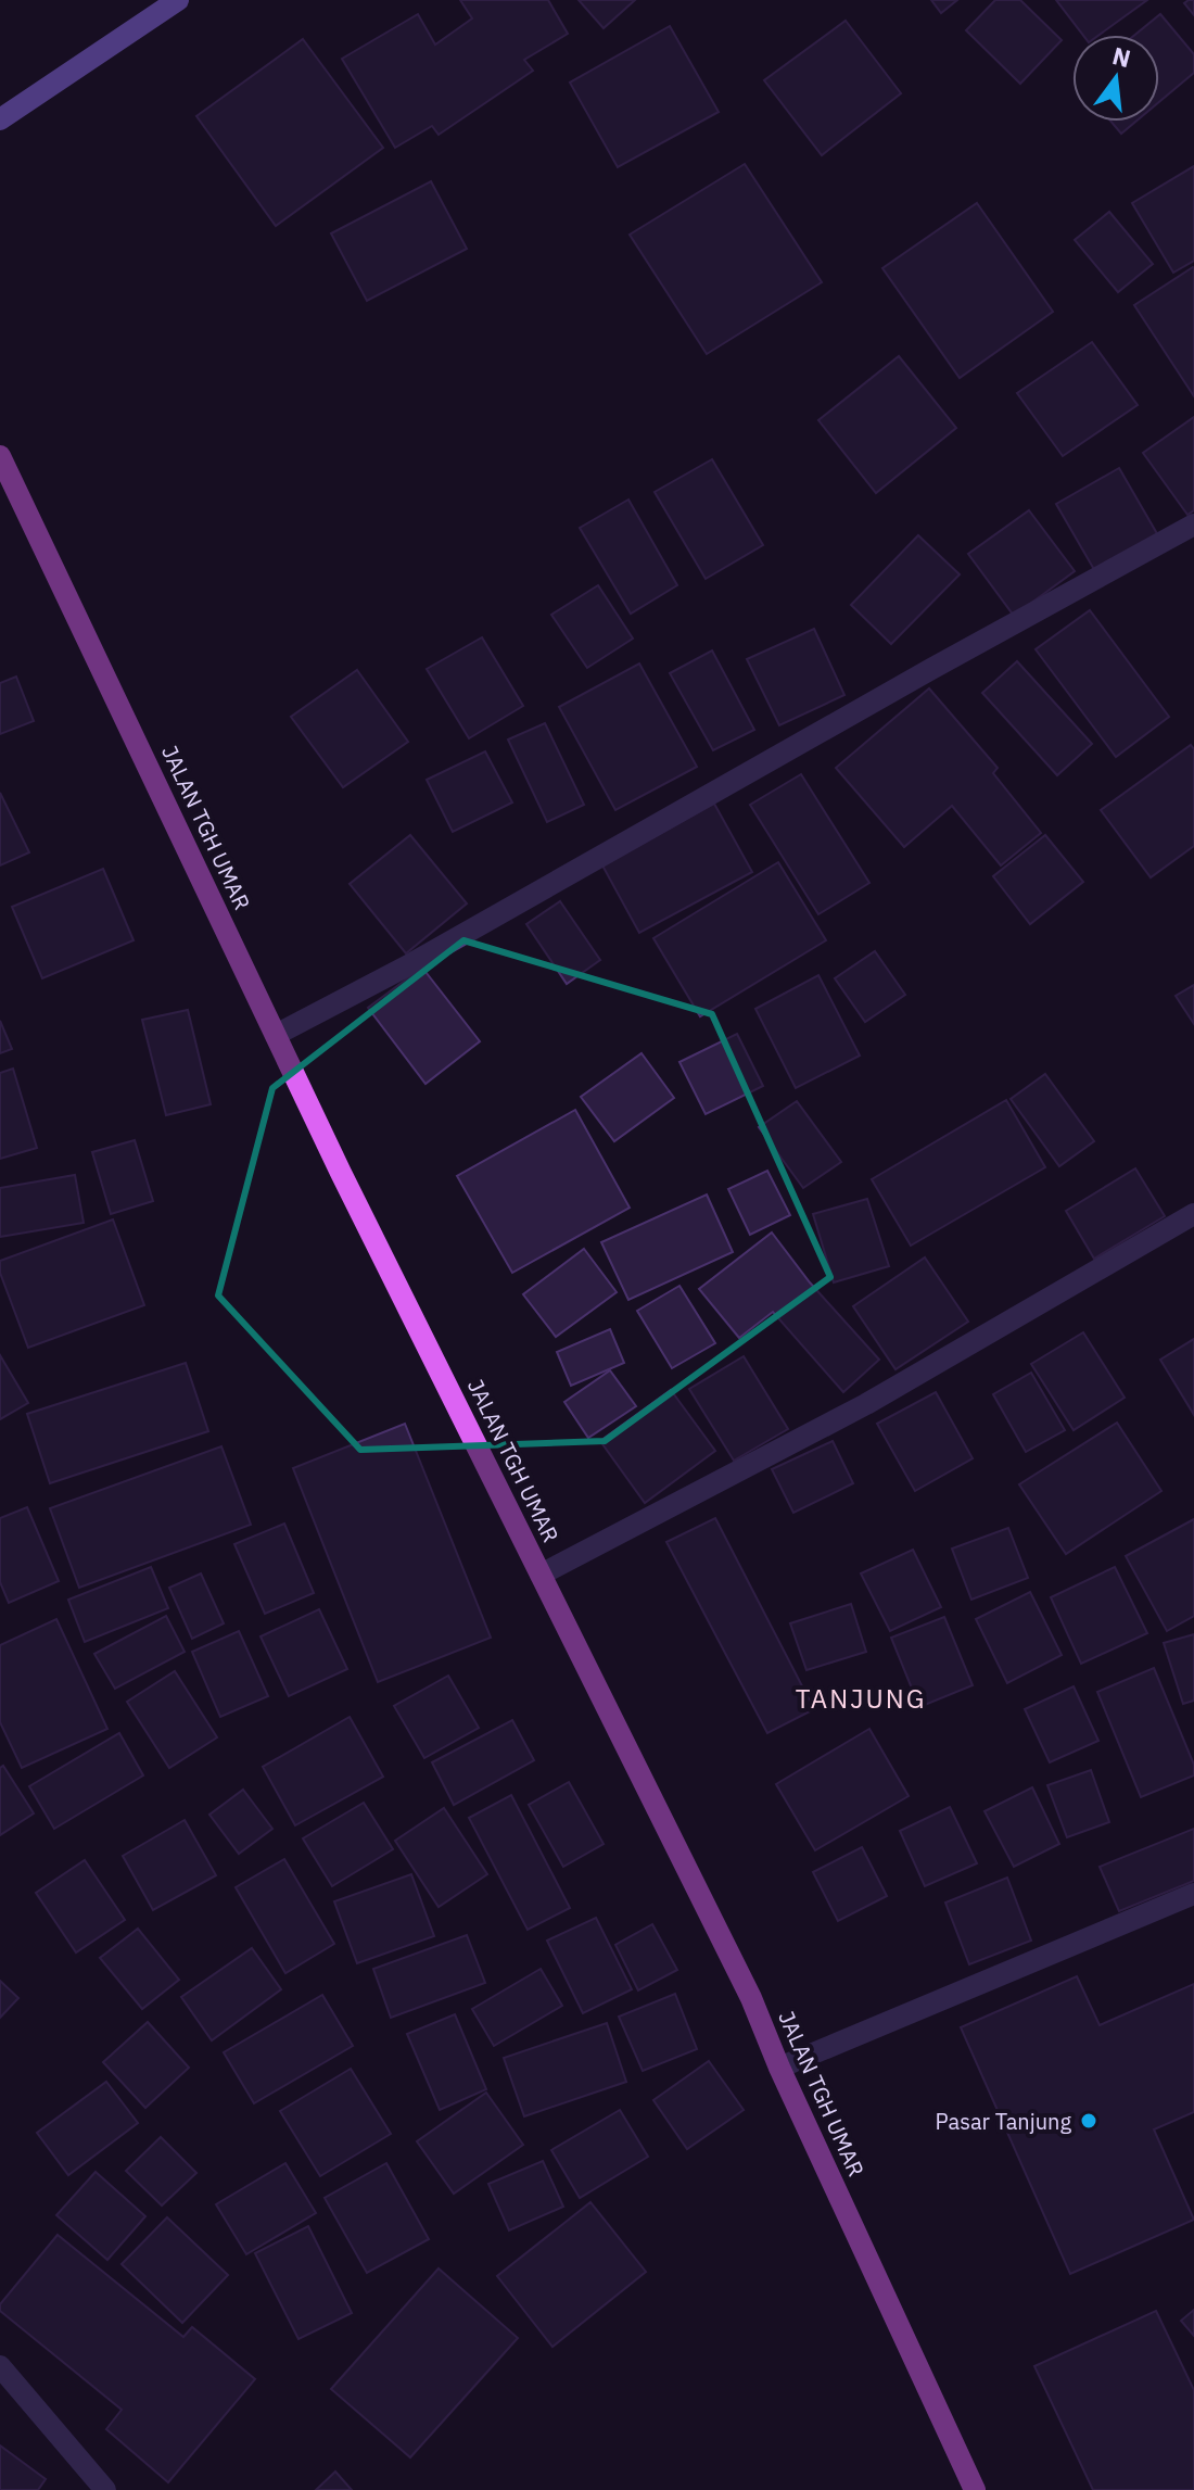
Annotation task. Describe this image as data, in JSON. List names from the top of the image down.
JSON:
{
  "streets": {
    "main road": ["JALAN TGH UMAR"]
  },
  "districts": ["TANJUNG"],
  "places": ["Pasar Tanjung"],
  "north": "top"
}
